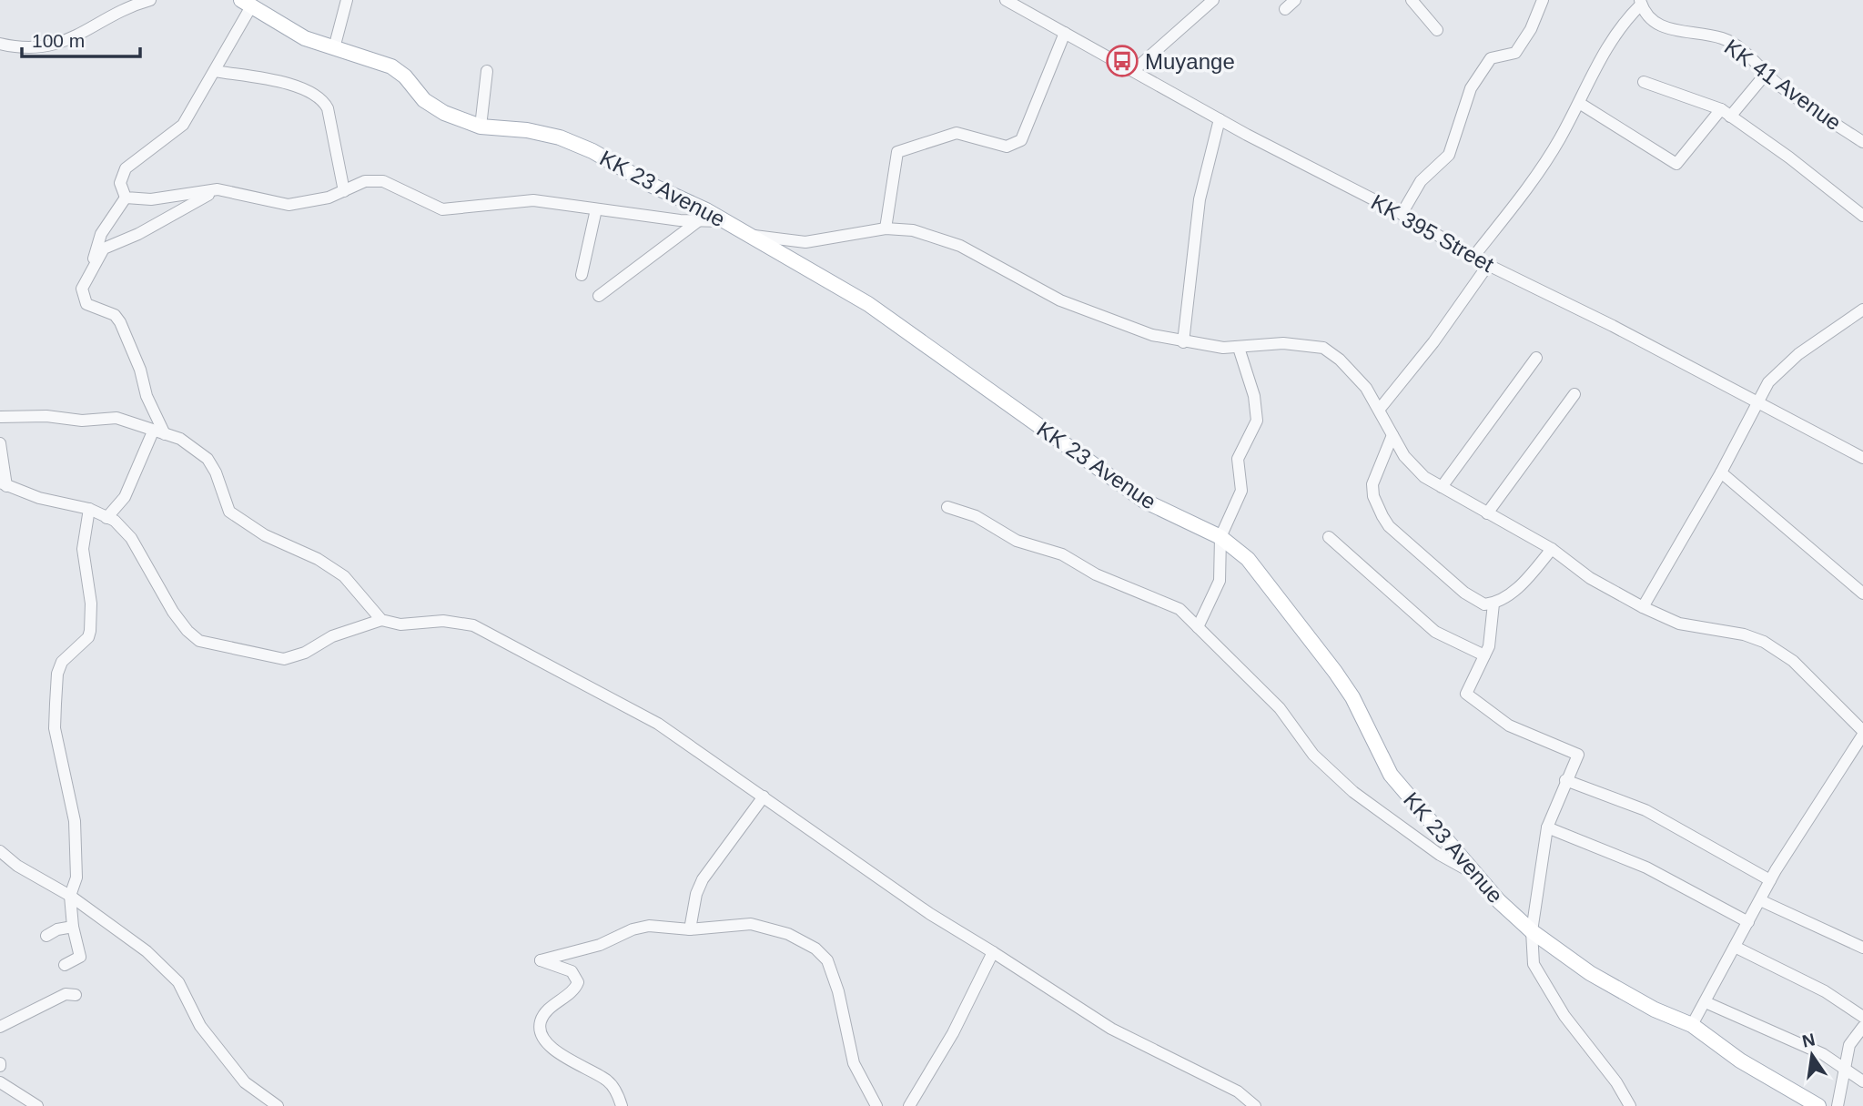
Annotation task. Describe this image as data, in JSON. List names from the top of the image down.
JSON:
{
  "streets": {
    "main road": ["KK 23 Avenue"],
    "street": ["KK 41 Avenue", "KK 395 Street"]
  },
  "places": {
    "bus stop": ["Muyange"]
  },
  "scale_bar": "100 m",
  "north": "top"
}
